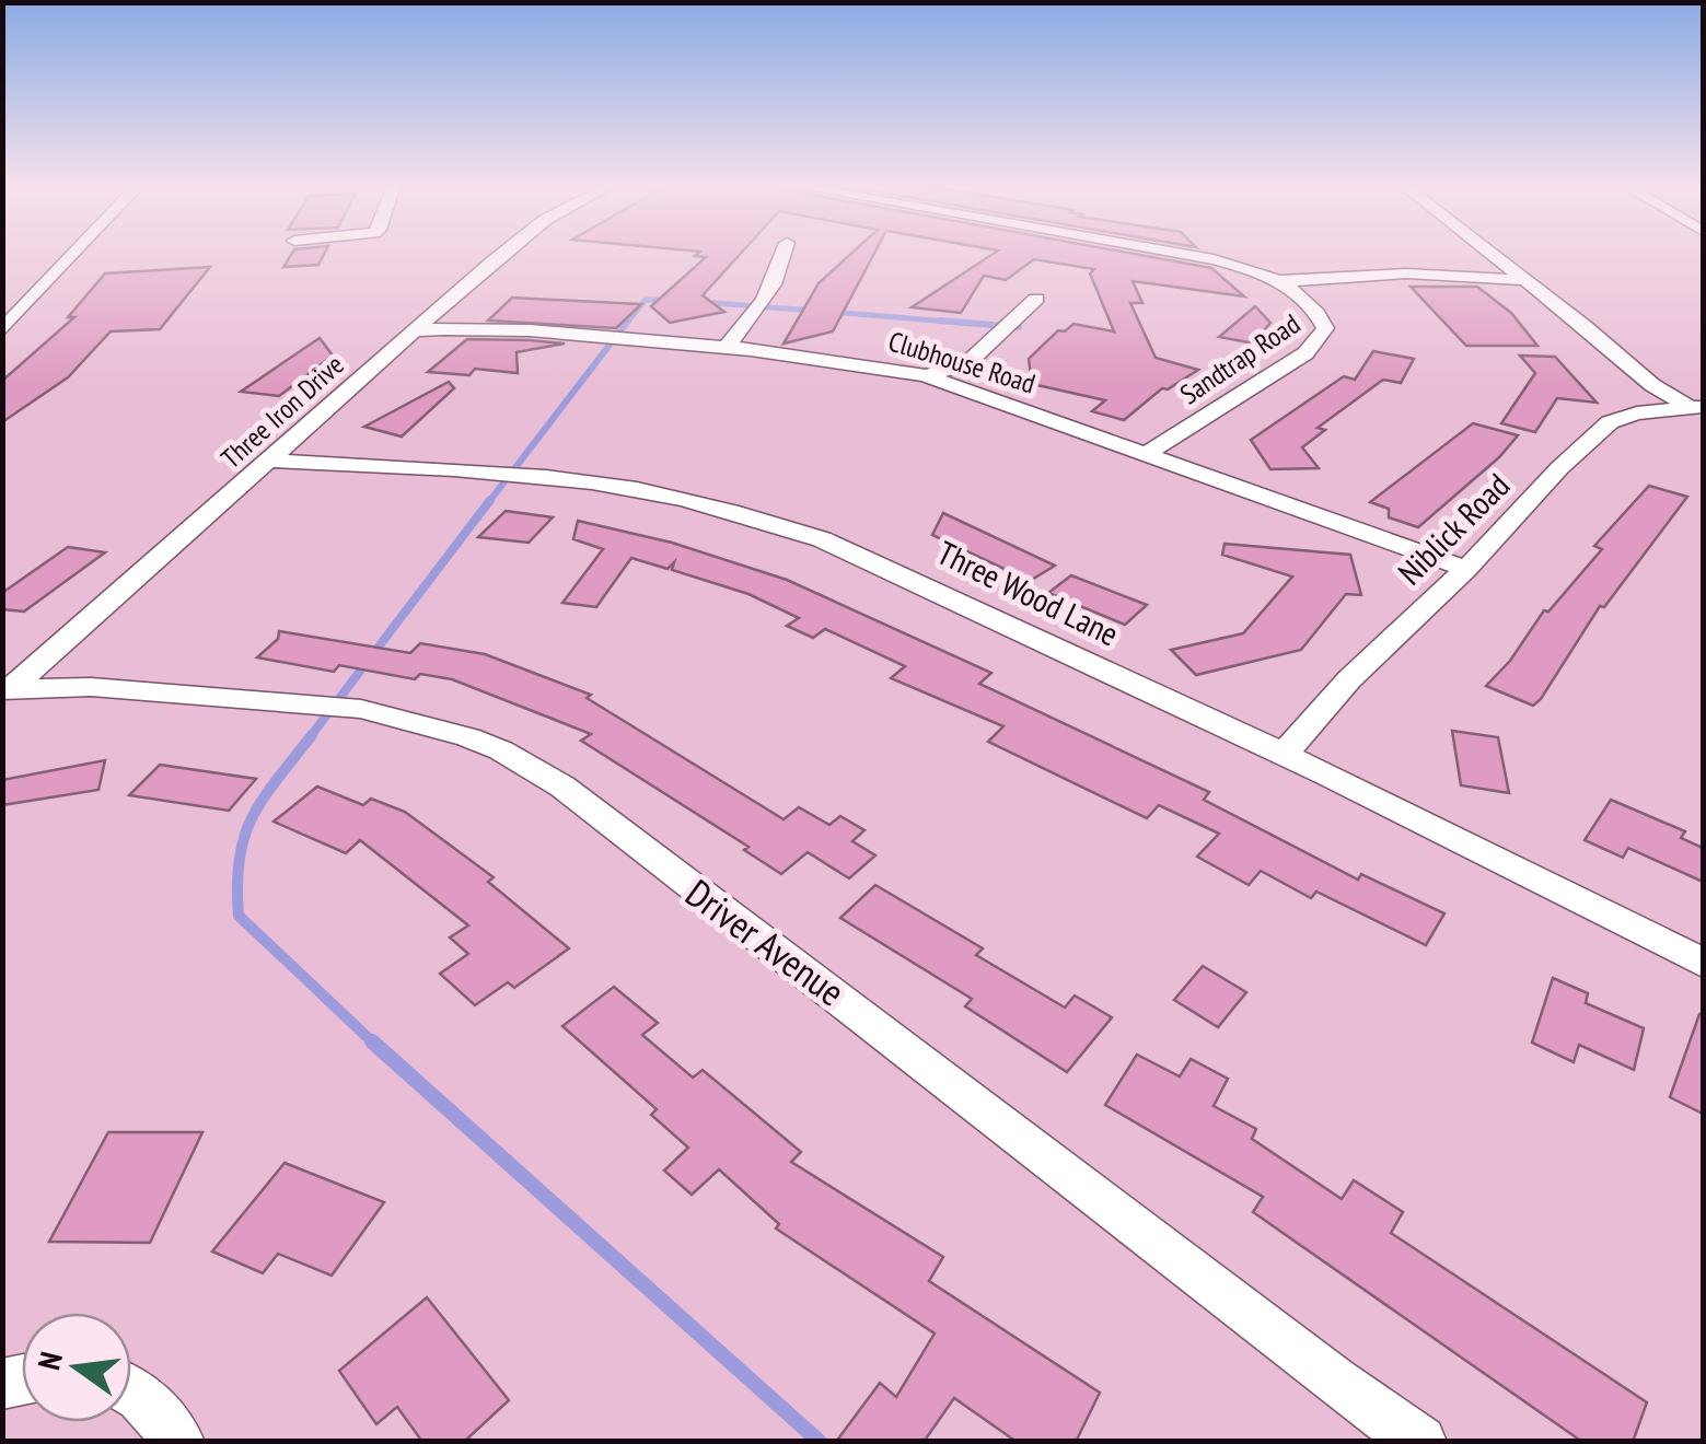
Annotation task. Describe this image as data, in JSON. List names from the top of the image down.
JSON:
{
  "streets": {
    "street": [
      "Sandtrap Road",
      "Clubhouse Road",
      "Three Iron Drive",
      "Niblick Road",
      "Three Wood Lane",
      "Driver Avenue"
    ]
  },
  "crossings": [
    ["Sandtrap Road", "Clubhouse Road"],
    ["Clubhouse Road", "Three Iron Drive"],
    ["Clubhouse Road", "Niblick Road"],
    ["Three Iron Drive", "Three Wood Lane"],
    ["Three Iron Drive", "Driver Avenue"],
    ["Niblick Road", "Three Wood Lane"]
  ],
  "north": "left"
}
